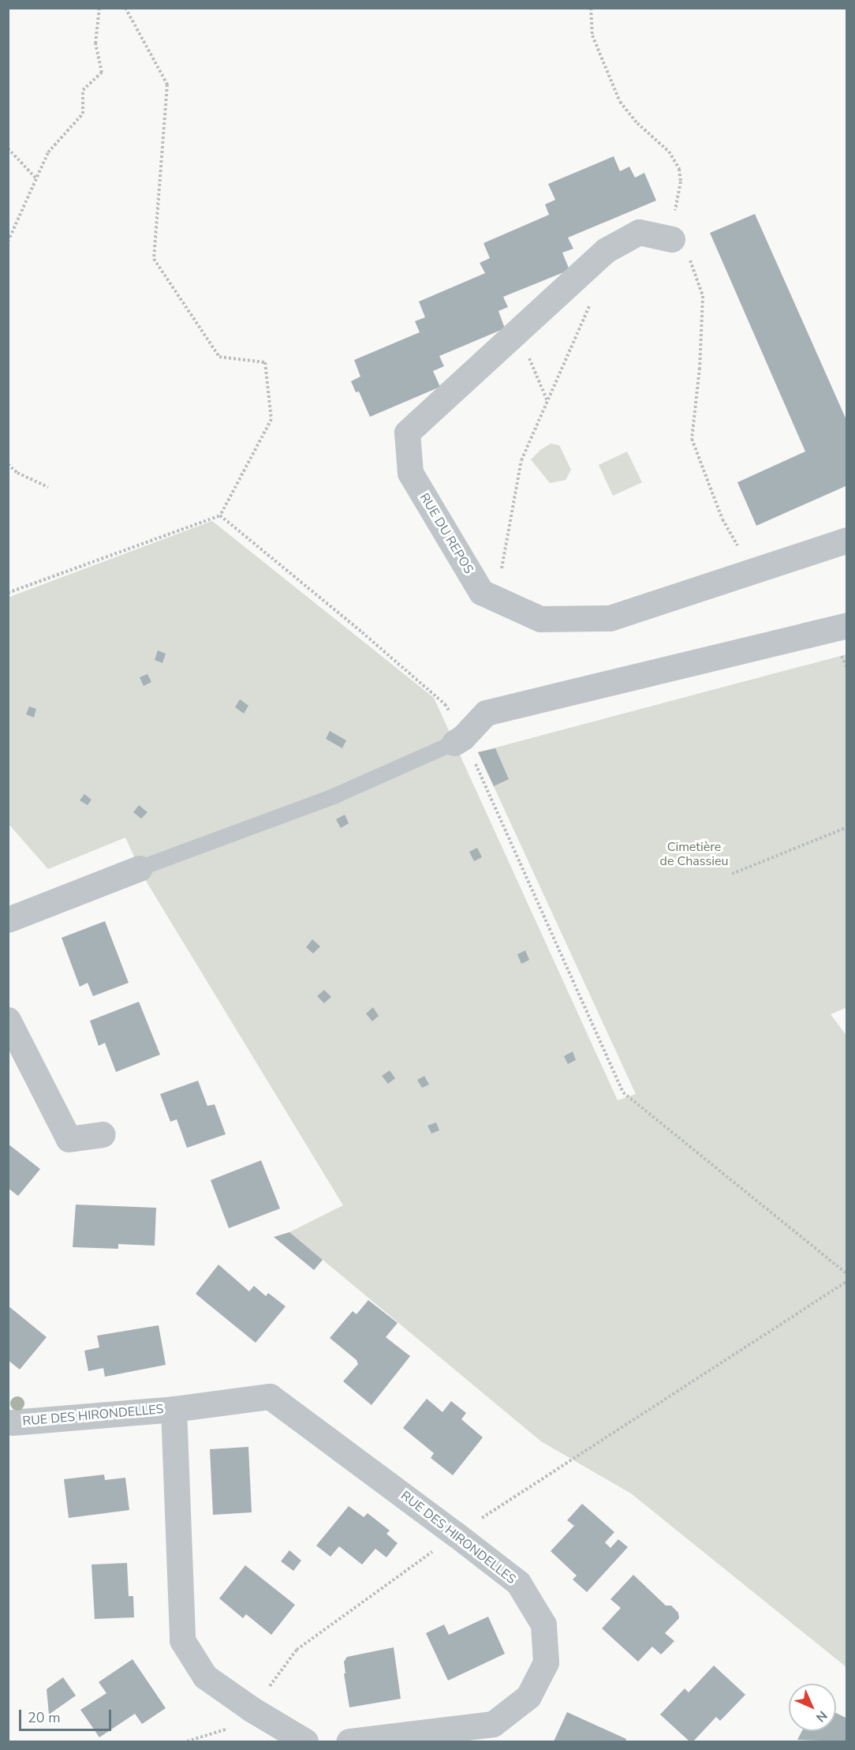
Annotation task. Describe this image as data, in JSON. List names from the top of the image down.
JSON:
{
  "streets": {
    "street": ["RUE DU REPOS", "RUE DES HIRONDELLES"]
  },
  "parks": ["Cimetière de Chassieu"],
  "scale_bar": "20 m",
  "north": "bottom right"
}
